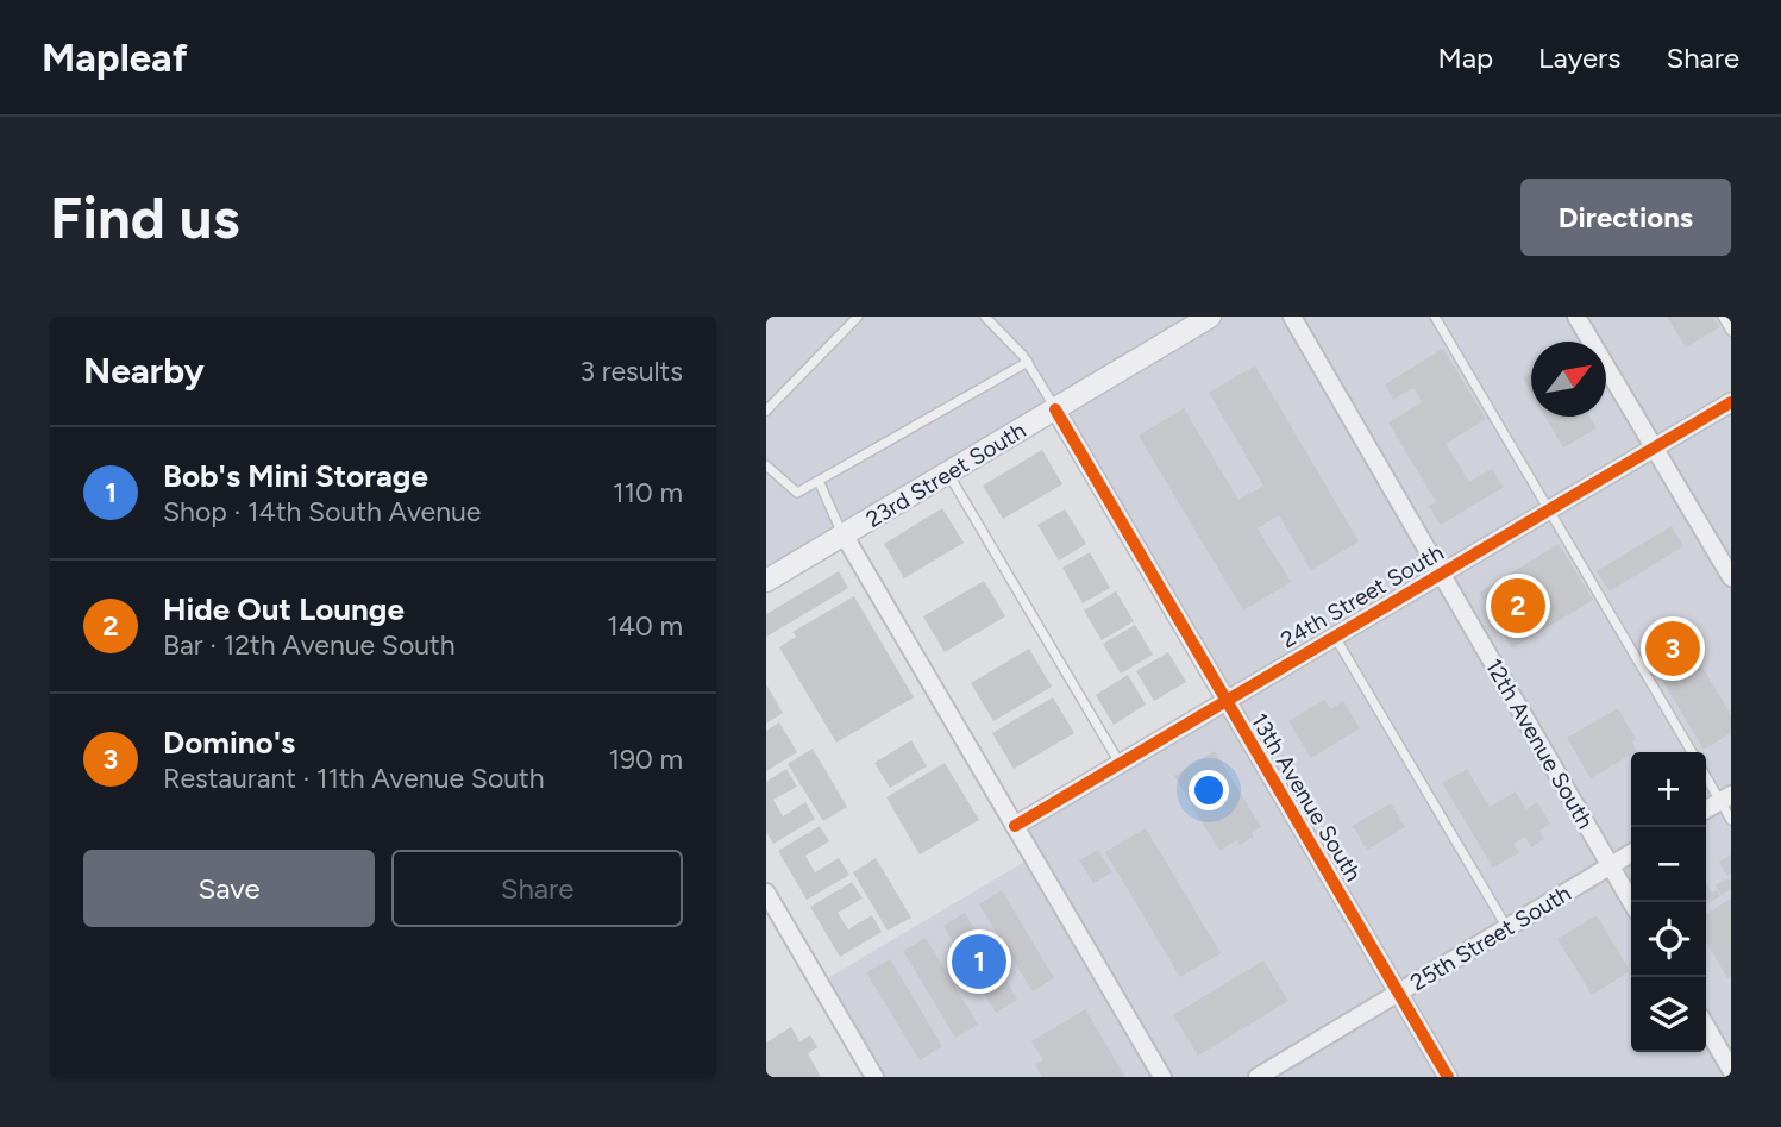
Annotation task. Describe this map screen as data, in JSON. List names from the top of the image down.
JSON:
{
  "streets": {
    "street": [
      "23rd Street South",
      "24th Street South",
      "12th Avenue South",
      "13th Avenue South",
      "25th Street South"
    ]
  },
  "crossings": [
    ["23rd Street South", "13th Avenue South"],
    ["24th Street South", "12th Avenue South"],
    ["24th Street South", "13th Avenue South"],
    ["12th Avenue South", "25th Street South"],
    ["13th Avenue South", "25th Street South"]
  ],
  "north": "top right",
  "page": {
    "header": "Mapleaf",
    "nav": ["Map", "Layers", "Share"],
    "buttons": [
      "Directions",
      ["Save", "Share"]
    ],
    "title": "Find us",
    "heading": ["Nearby", "3 results"],
    "list": [
      {
        "mark": "1",
        "name": "Bob's Mini Storage",
        "note": "Shop · 14th South Avenue",
        "value": "110 m"
      },
      {
        "mark": "2",
        "name": "Hide Out Lounge",
        "note": "Bar · 12th Avenue South",
        "value": "140 m"
      },
      {
        "mark": "3",
        "name": "Domino's",
        "note": "Restaurant · 11th Avenue South",
        "value": "190 m"
      }
    ],
    "pins": ["2", "3", "1"],
    "map_buttons": ["+", "−"]
  }
}
